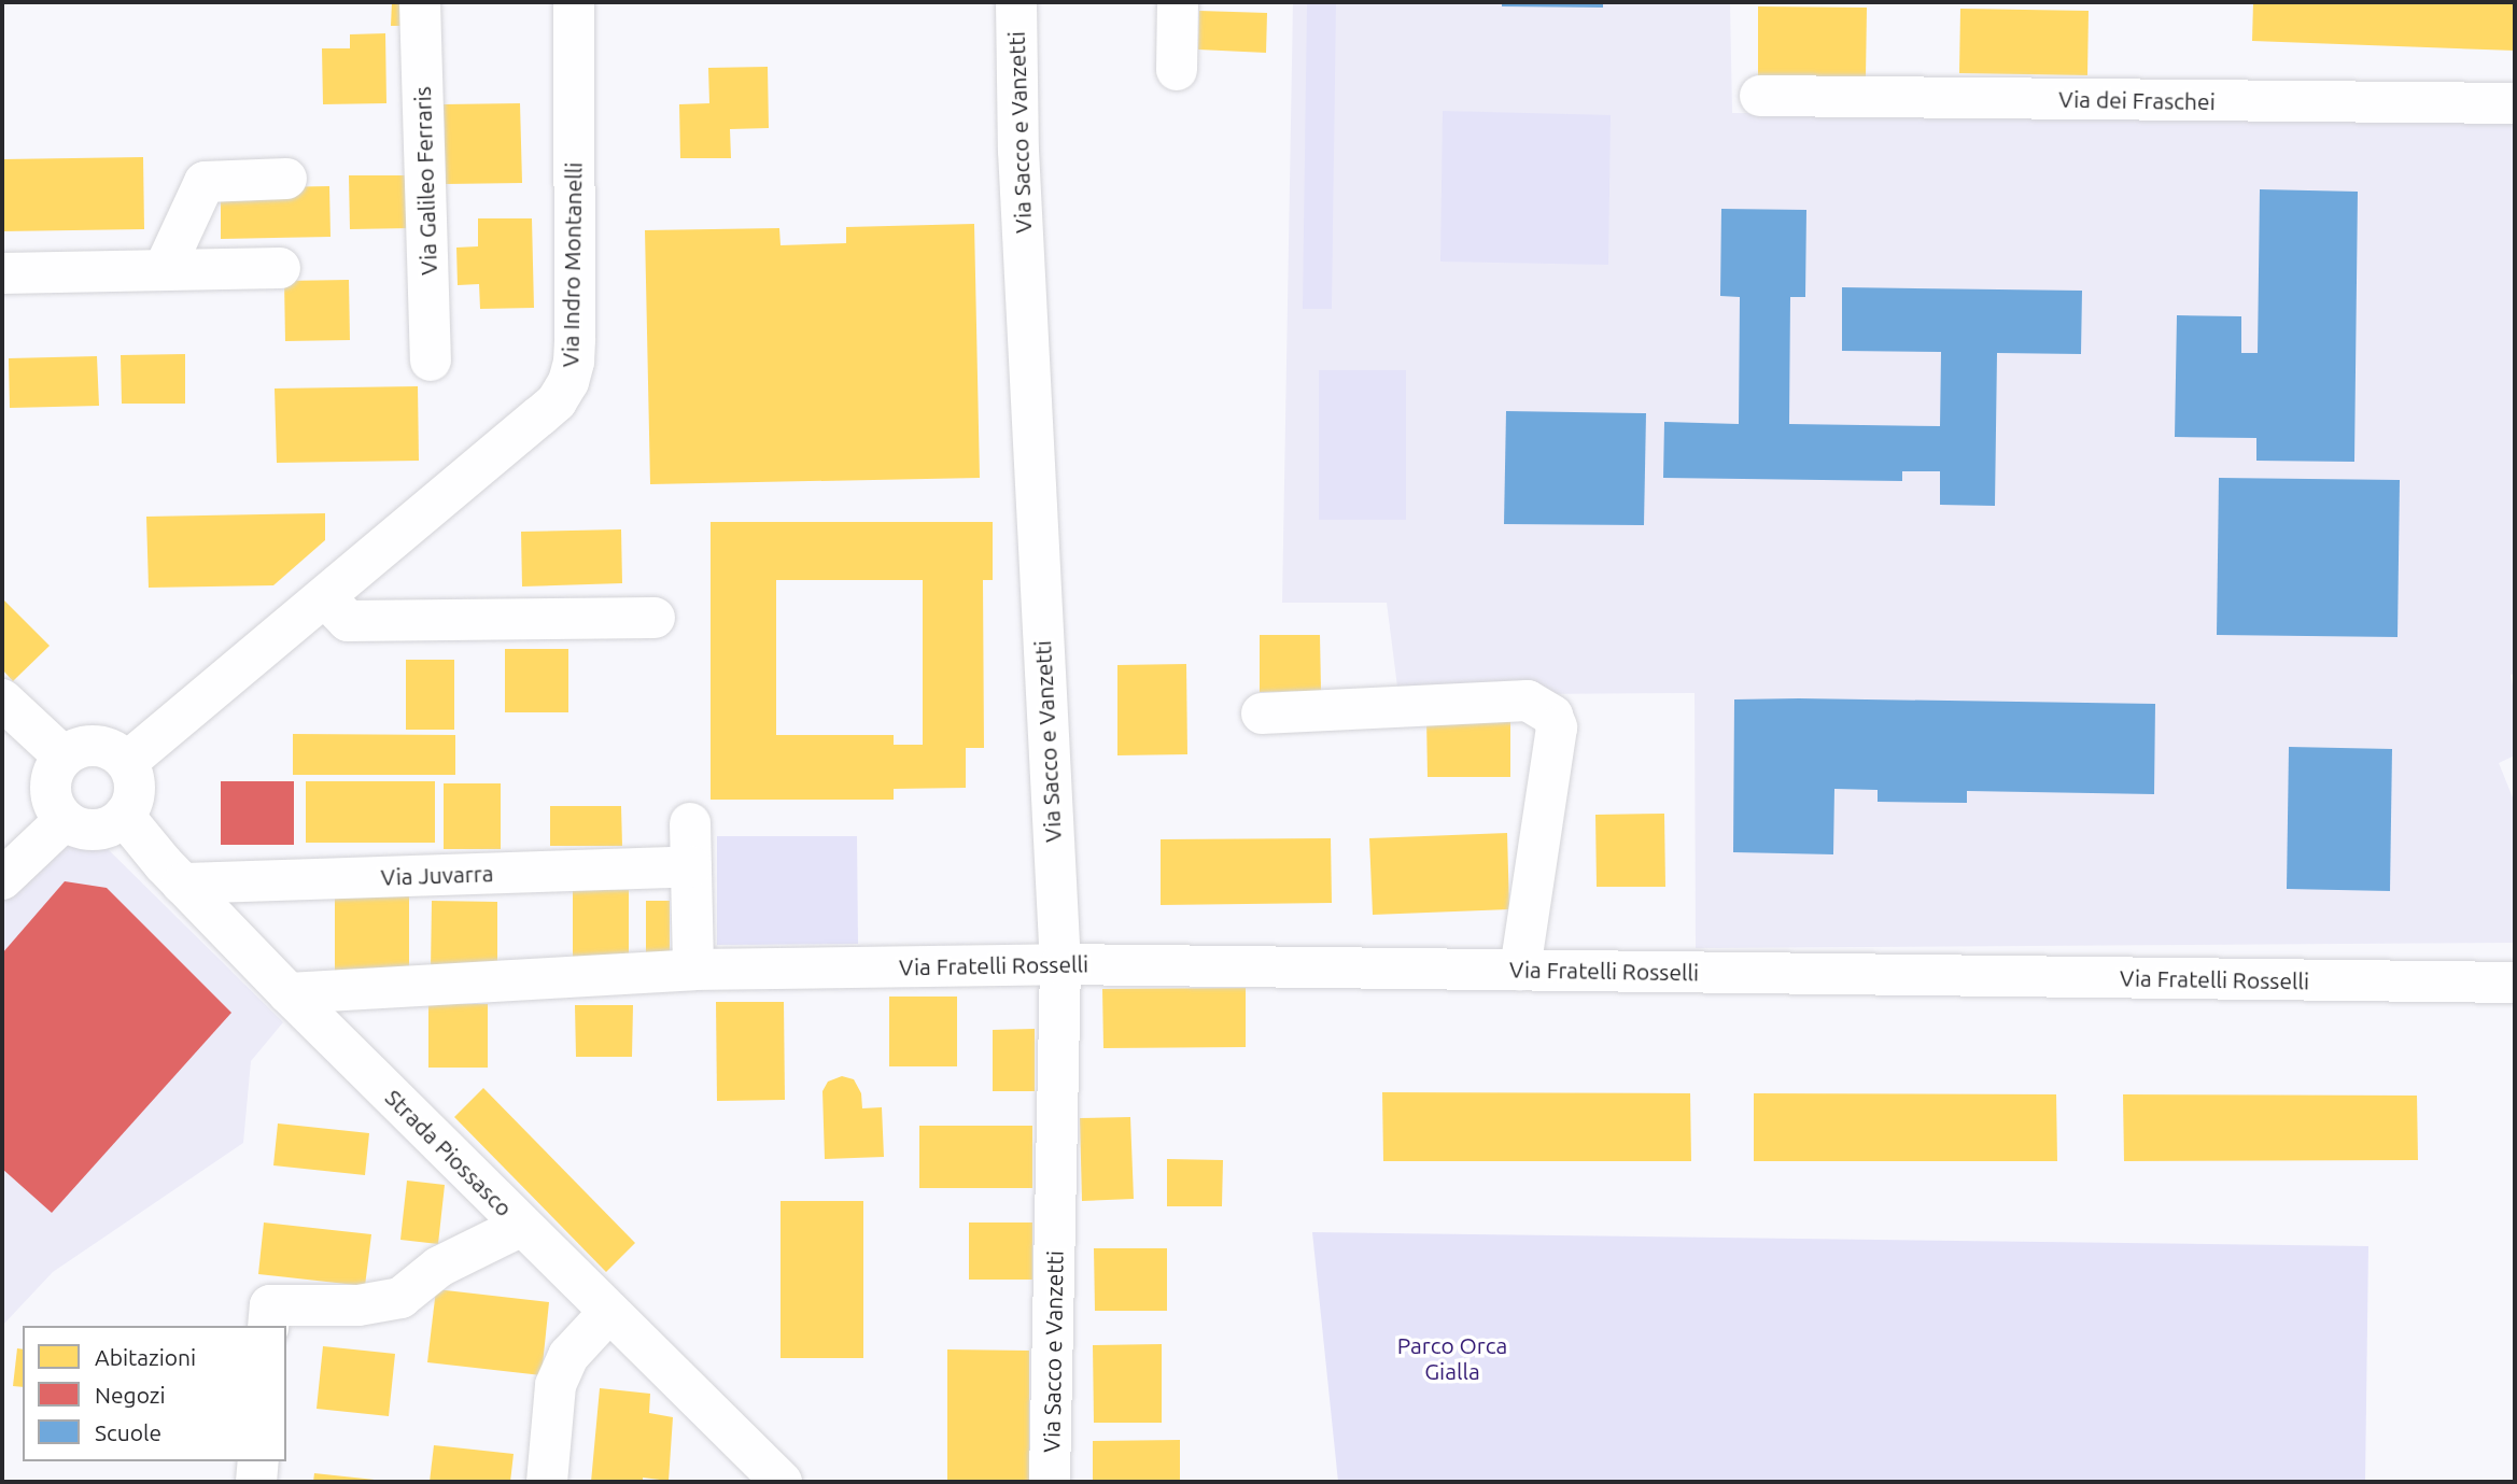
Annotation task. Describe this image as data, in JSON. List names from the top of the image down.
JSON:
{
  "streets": {
    "street": [
      "Via dei Fraschei",
      "Via Sacco e Vanzetti",
      "Via Galileo Ferraris",
      "Via Indro Montanelli",
      "Via Juvarra",
      "Via Fratelli Rosselli",
      "Strada Piossasco"
    ]
  },
  "crossings": [
    ["Via Sacco e Vanzetti", "Via Fratelli Rosselli"],
    ["Via Indro Montanelli", "Strada Piossasco"],
    ["Via Juvarra", "Strada Piossasco"],
    ["Via Fratelli Rosselli", "Strada Piossasco"]
  ],
  "parks": ["Parco Orca Gialla"],
  "legend": ["Abitazioni", "Negozi", "Scuole"]
}
